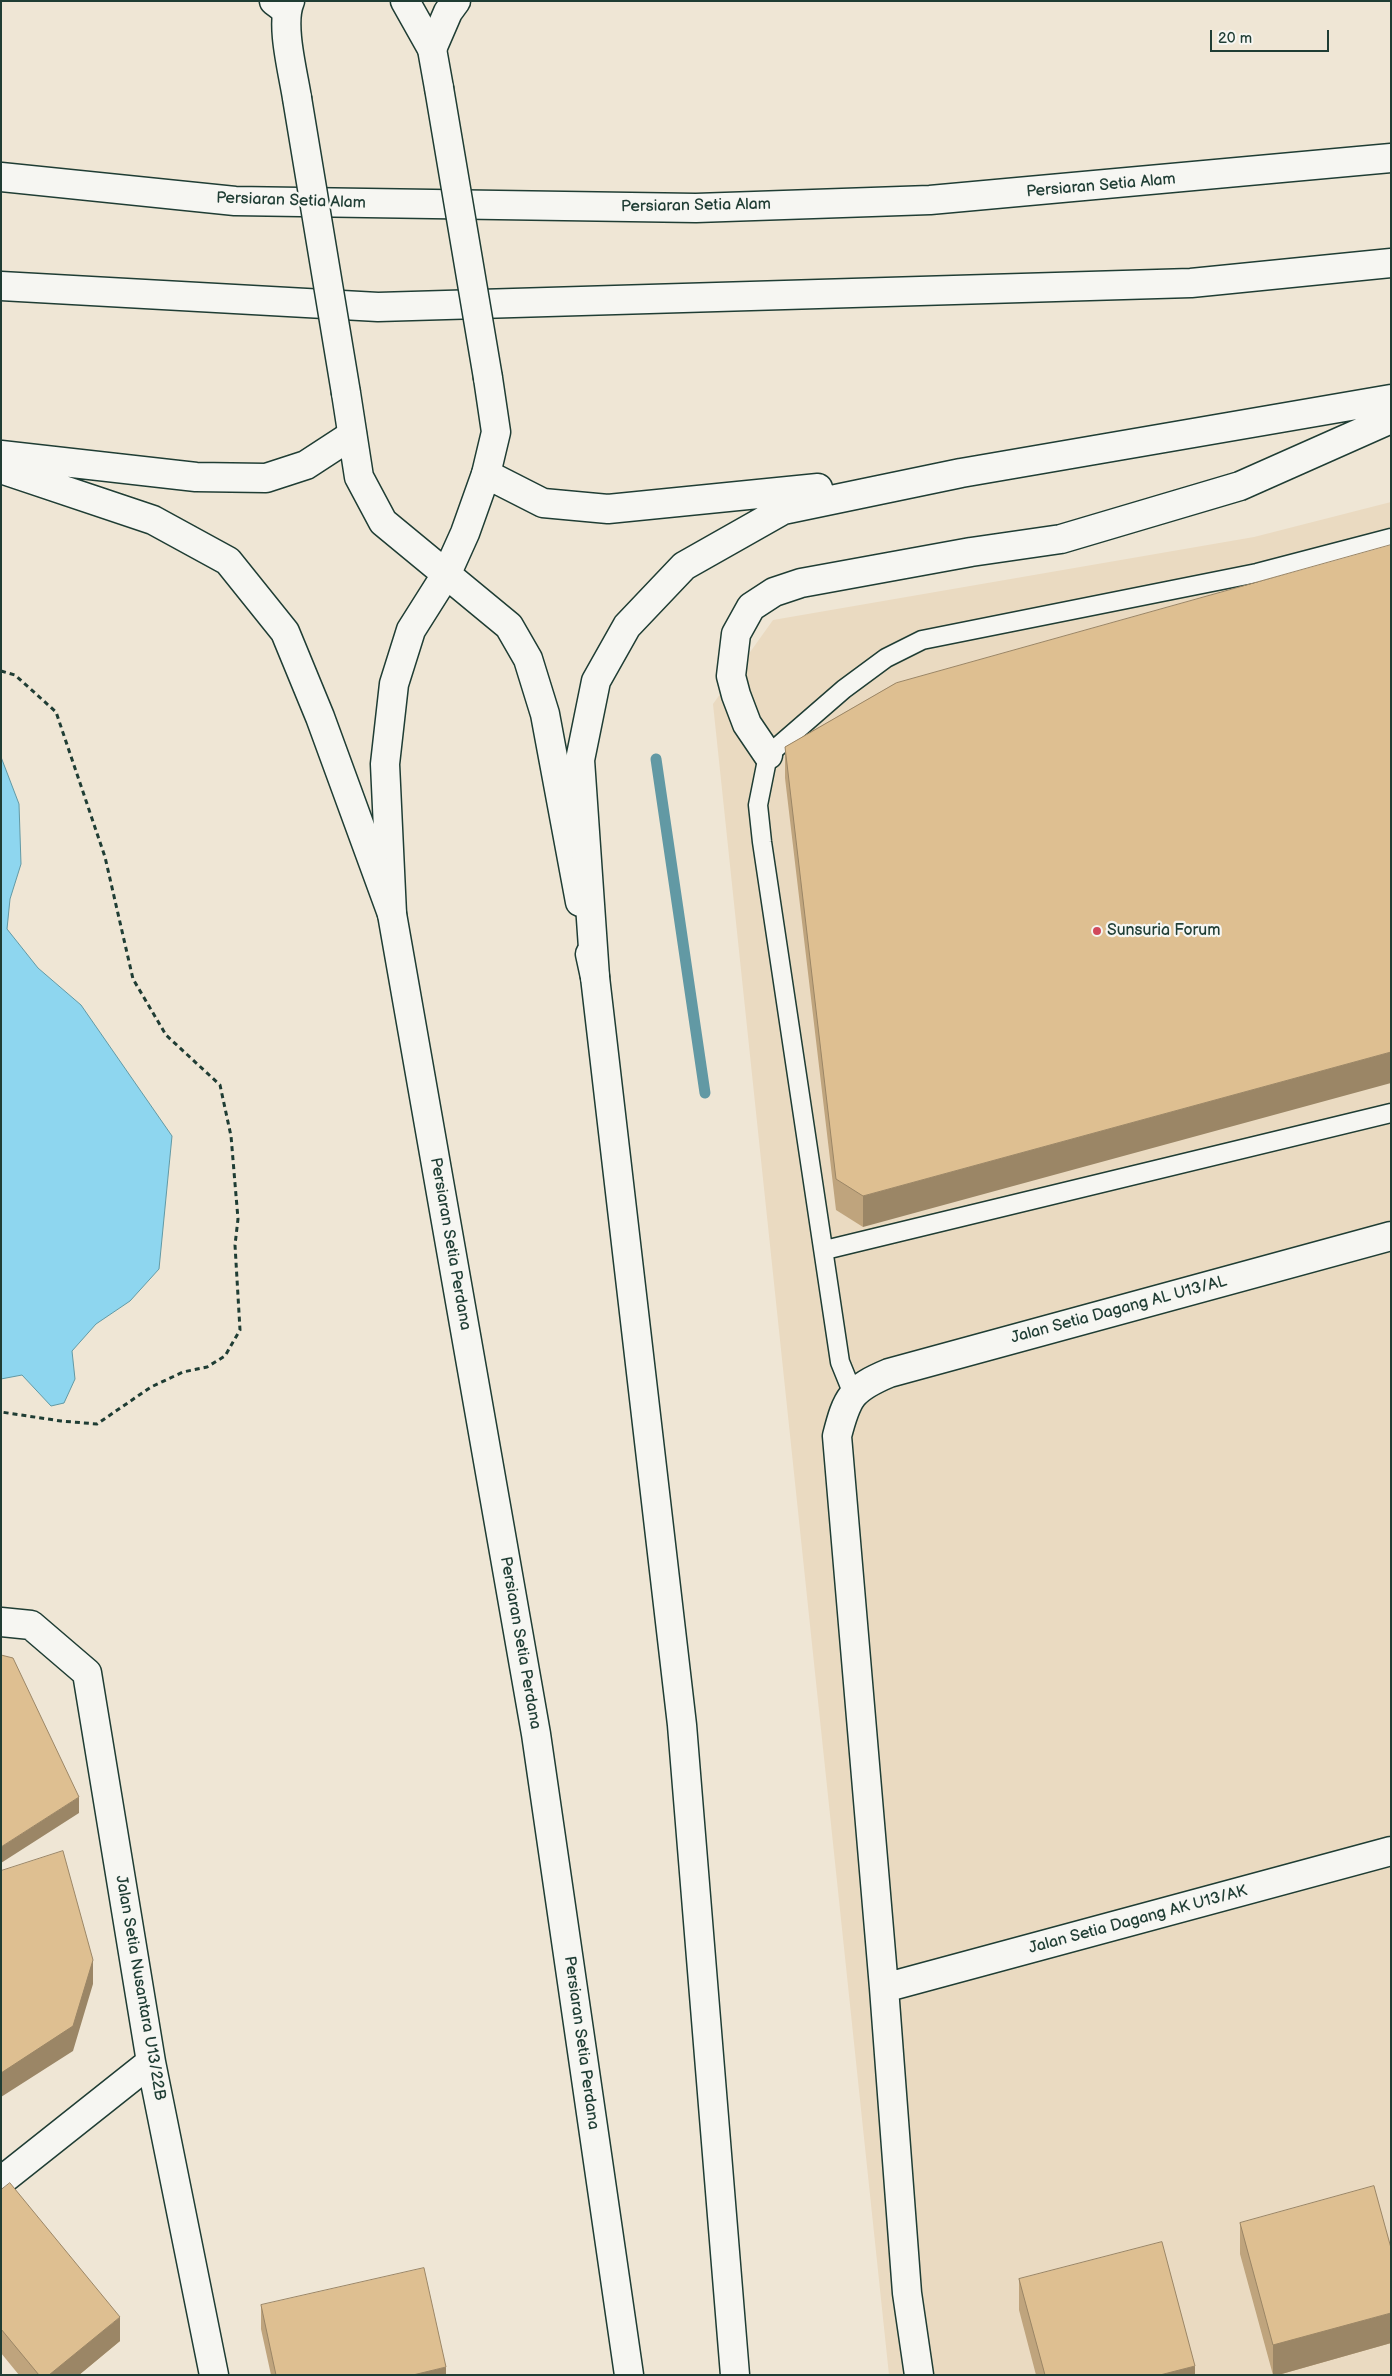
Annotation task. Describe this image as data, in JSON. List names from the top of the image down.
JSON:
{
  "streets": {
    "main road": [
      "Persiaran Setia Alam",
      "Persiaran Setia Perdana",
      "Jalan Setia Dagang AL U13/AL",
      "Jalan Setia Dagang AK U13/AK",
      "Jalan Setia Nusantara U13/22B"
    ]
  },
  "places": ["Sunsuria Forum"],
  "scale_bar": "20 m"
}
